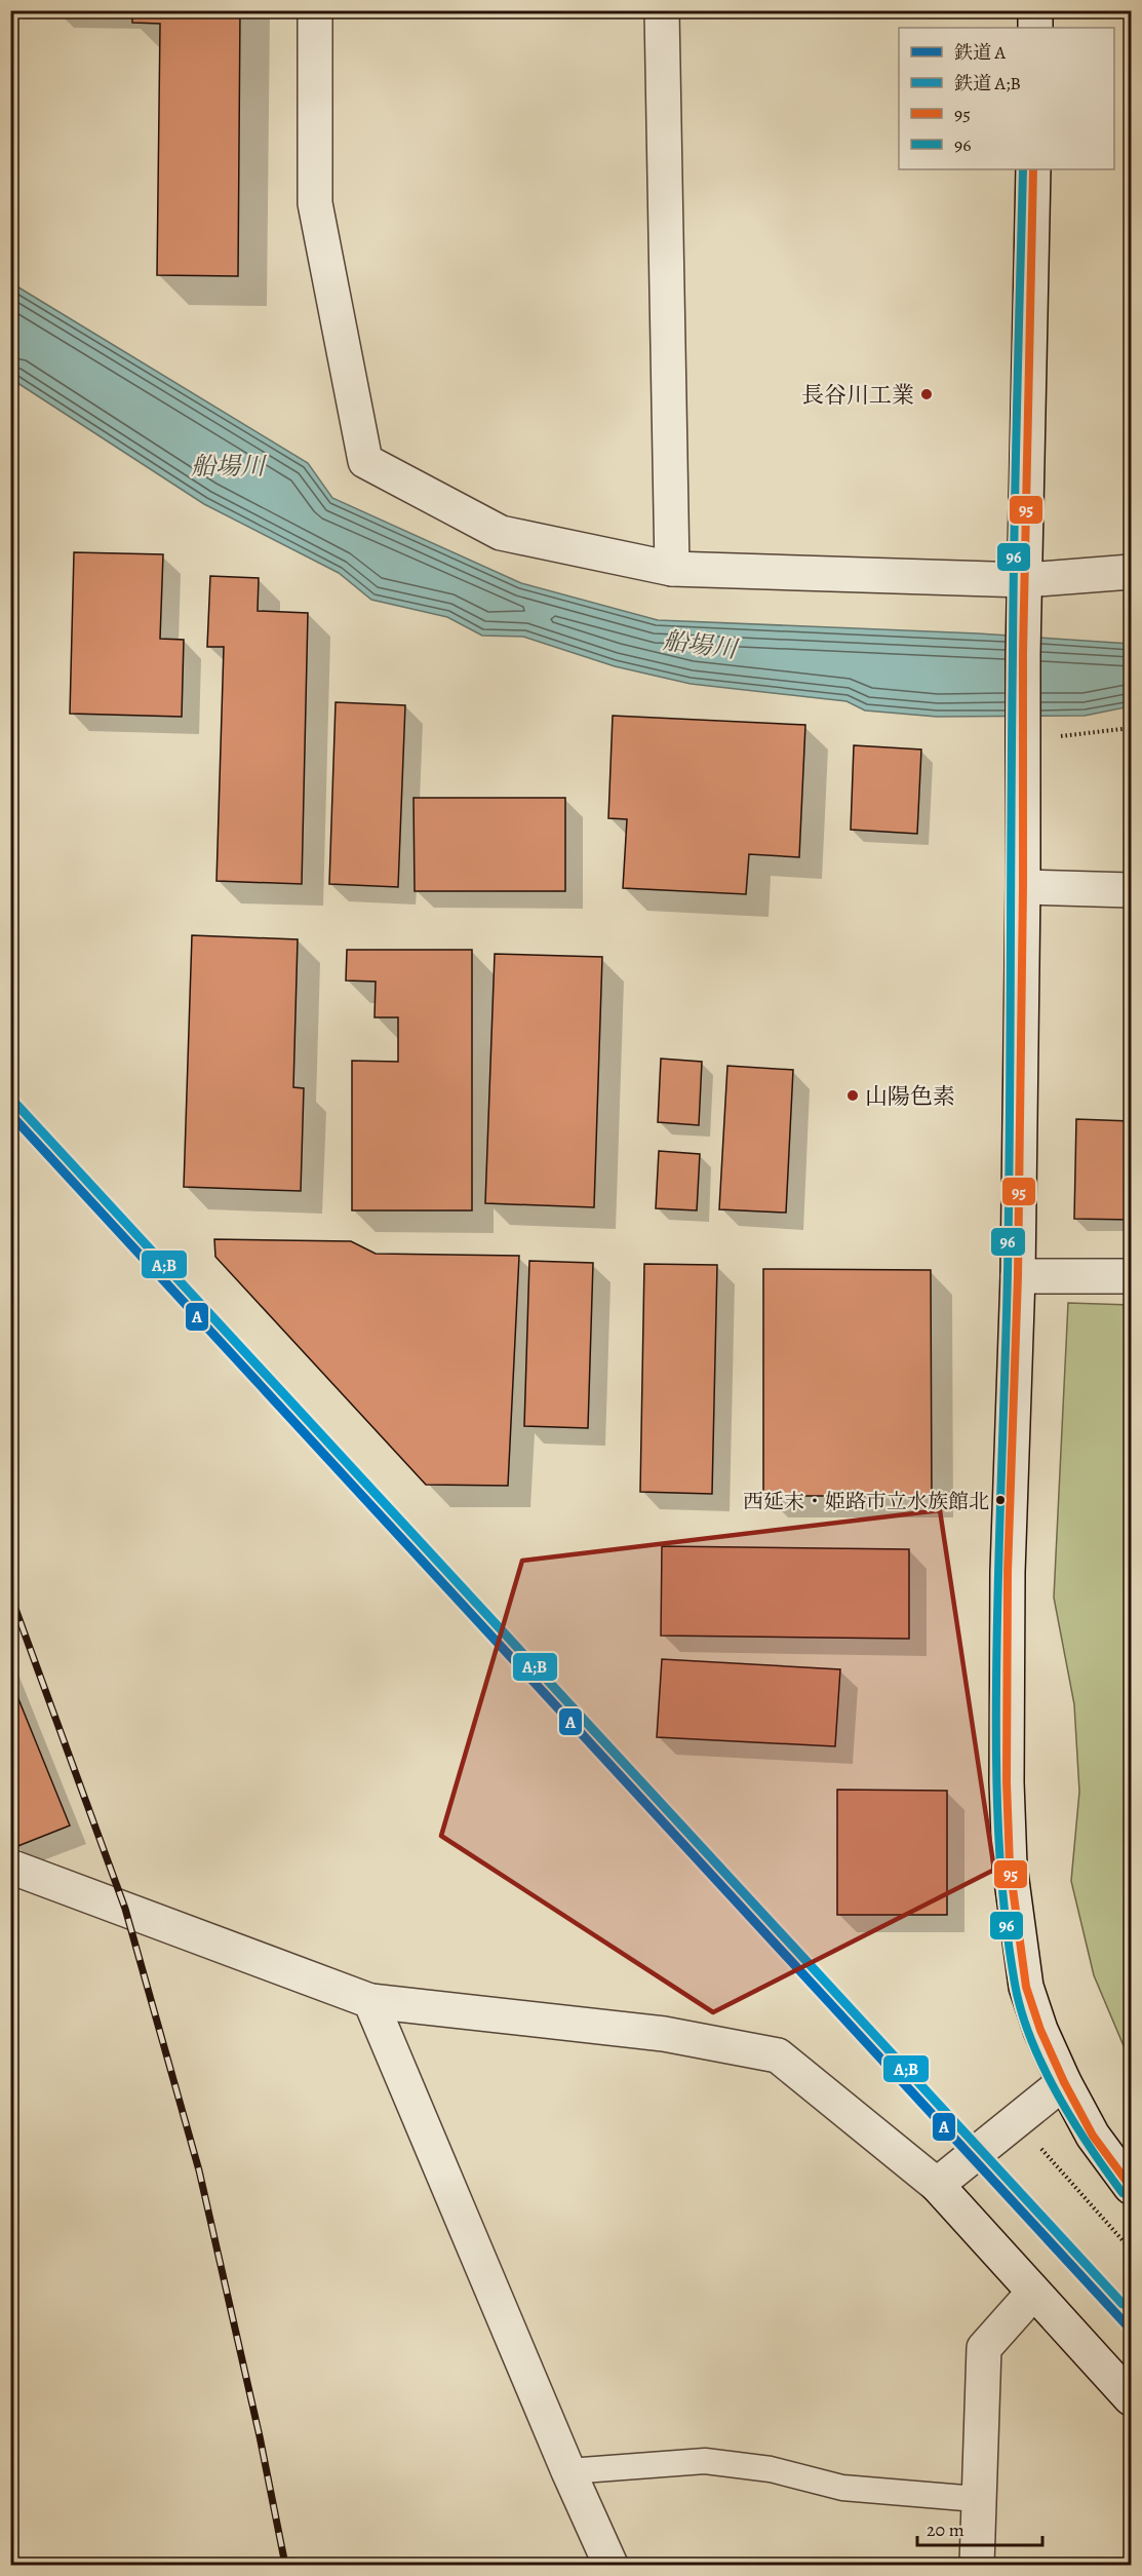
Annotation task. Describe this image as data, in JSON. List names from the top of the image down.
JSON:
{
  "water": ["船場川"],
  "places": ["長谷川工業", "山陽色素", "西延末・姫路市立水族館北"],
  "lines": [
    "transit line 95",
    "transit line 96",
    "rail line A;B",
    "rail line A"
  ],
  "legend": [
    "鉄道 A",
    "鉄道 A;B",
    "95",
    "96"
  ],
  "scale_bar": "20 m"
}
